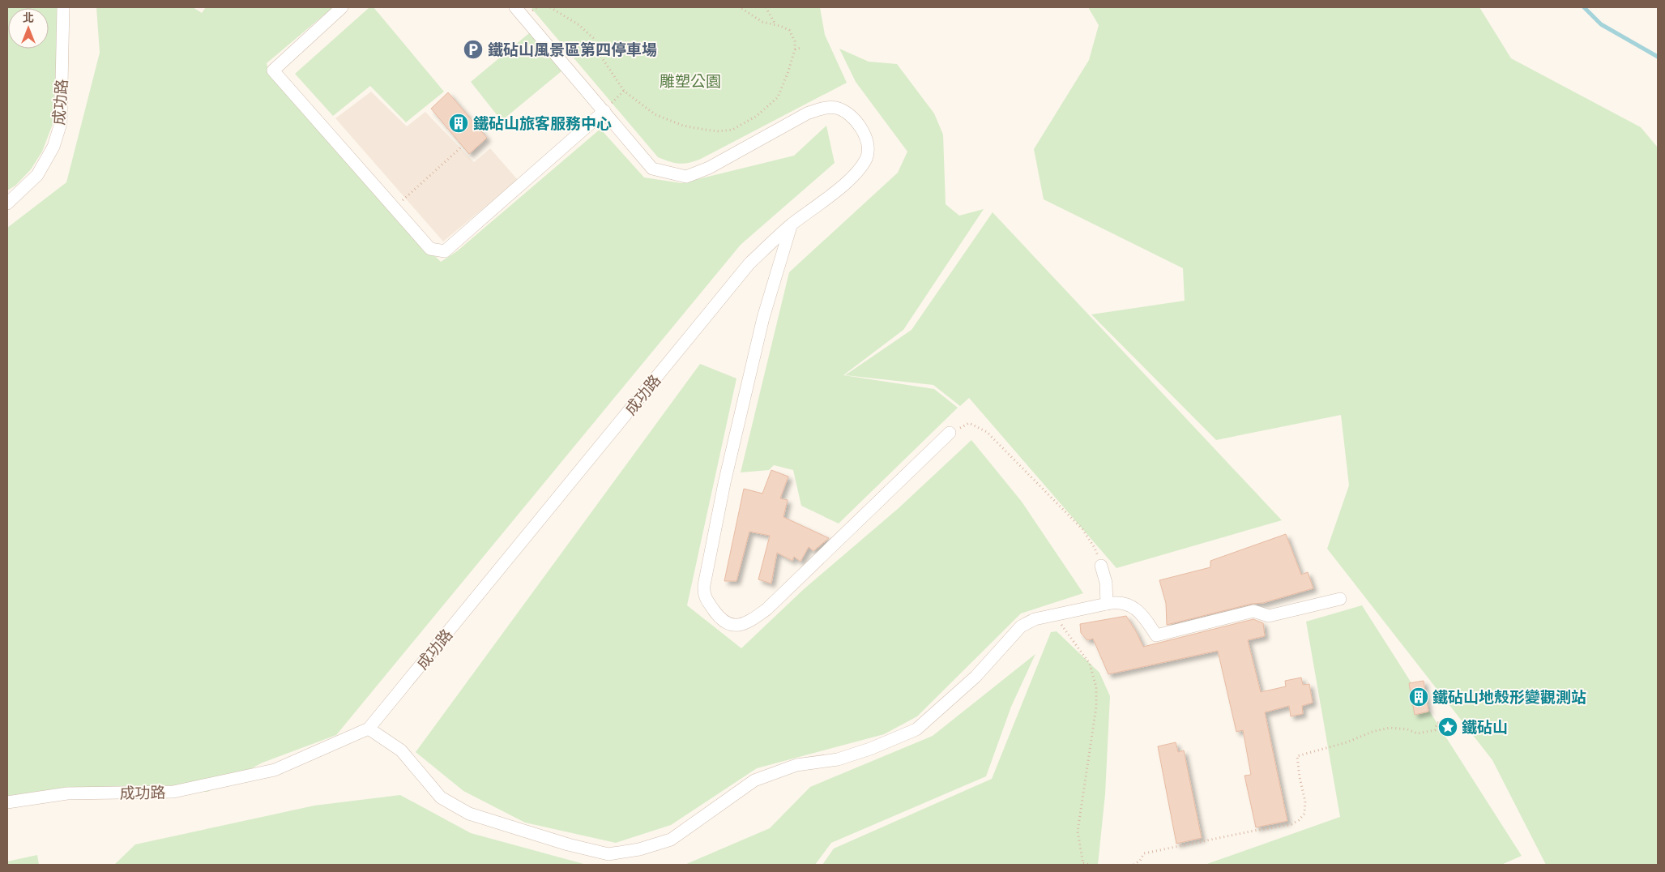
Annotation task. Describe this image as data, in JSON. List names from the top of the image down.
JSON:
{
  "streets": {
    "street": ["成功路"]
  },
  "parks": ["雕塑公園"],
  "places": {
    "parking": ["鐵砧山風景區第四停車場"],
    "building": ["鐵砧山旅客服務中心", "鐵砧山地殼形變觀測站"],
    "place": ["鐵砧山"]
  },
  "north": "top"
}
